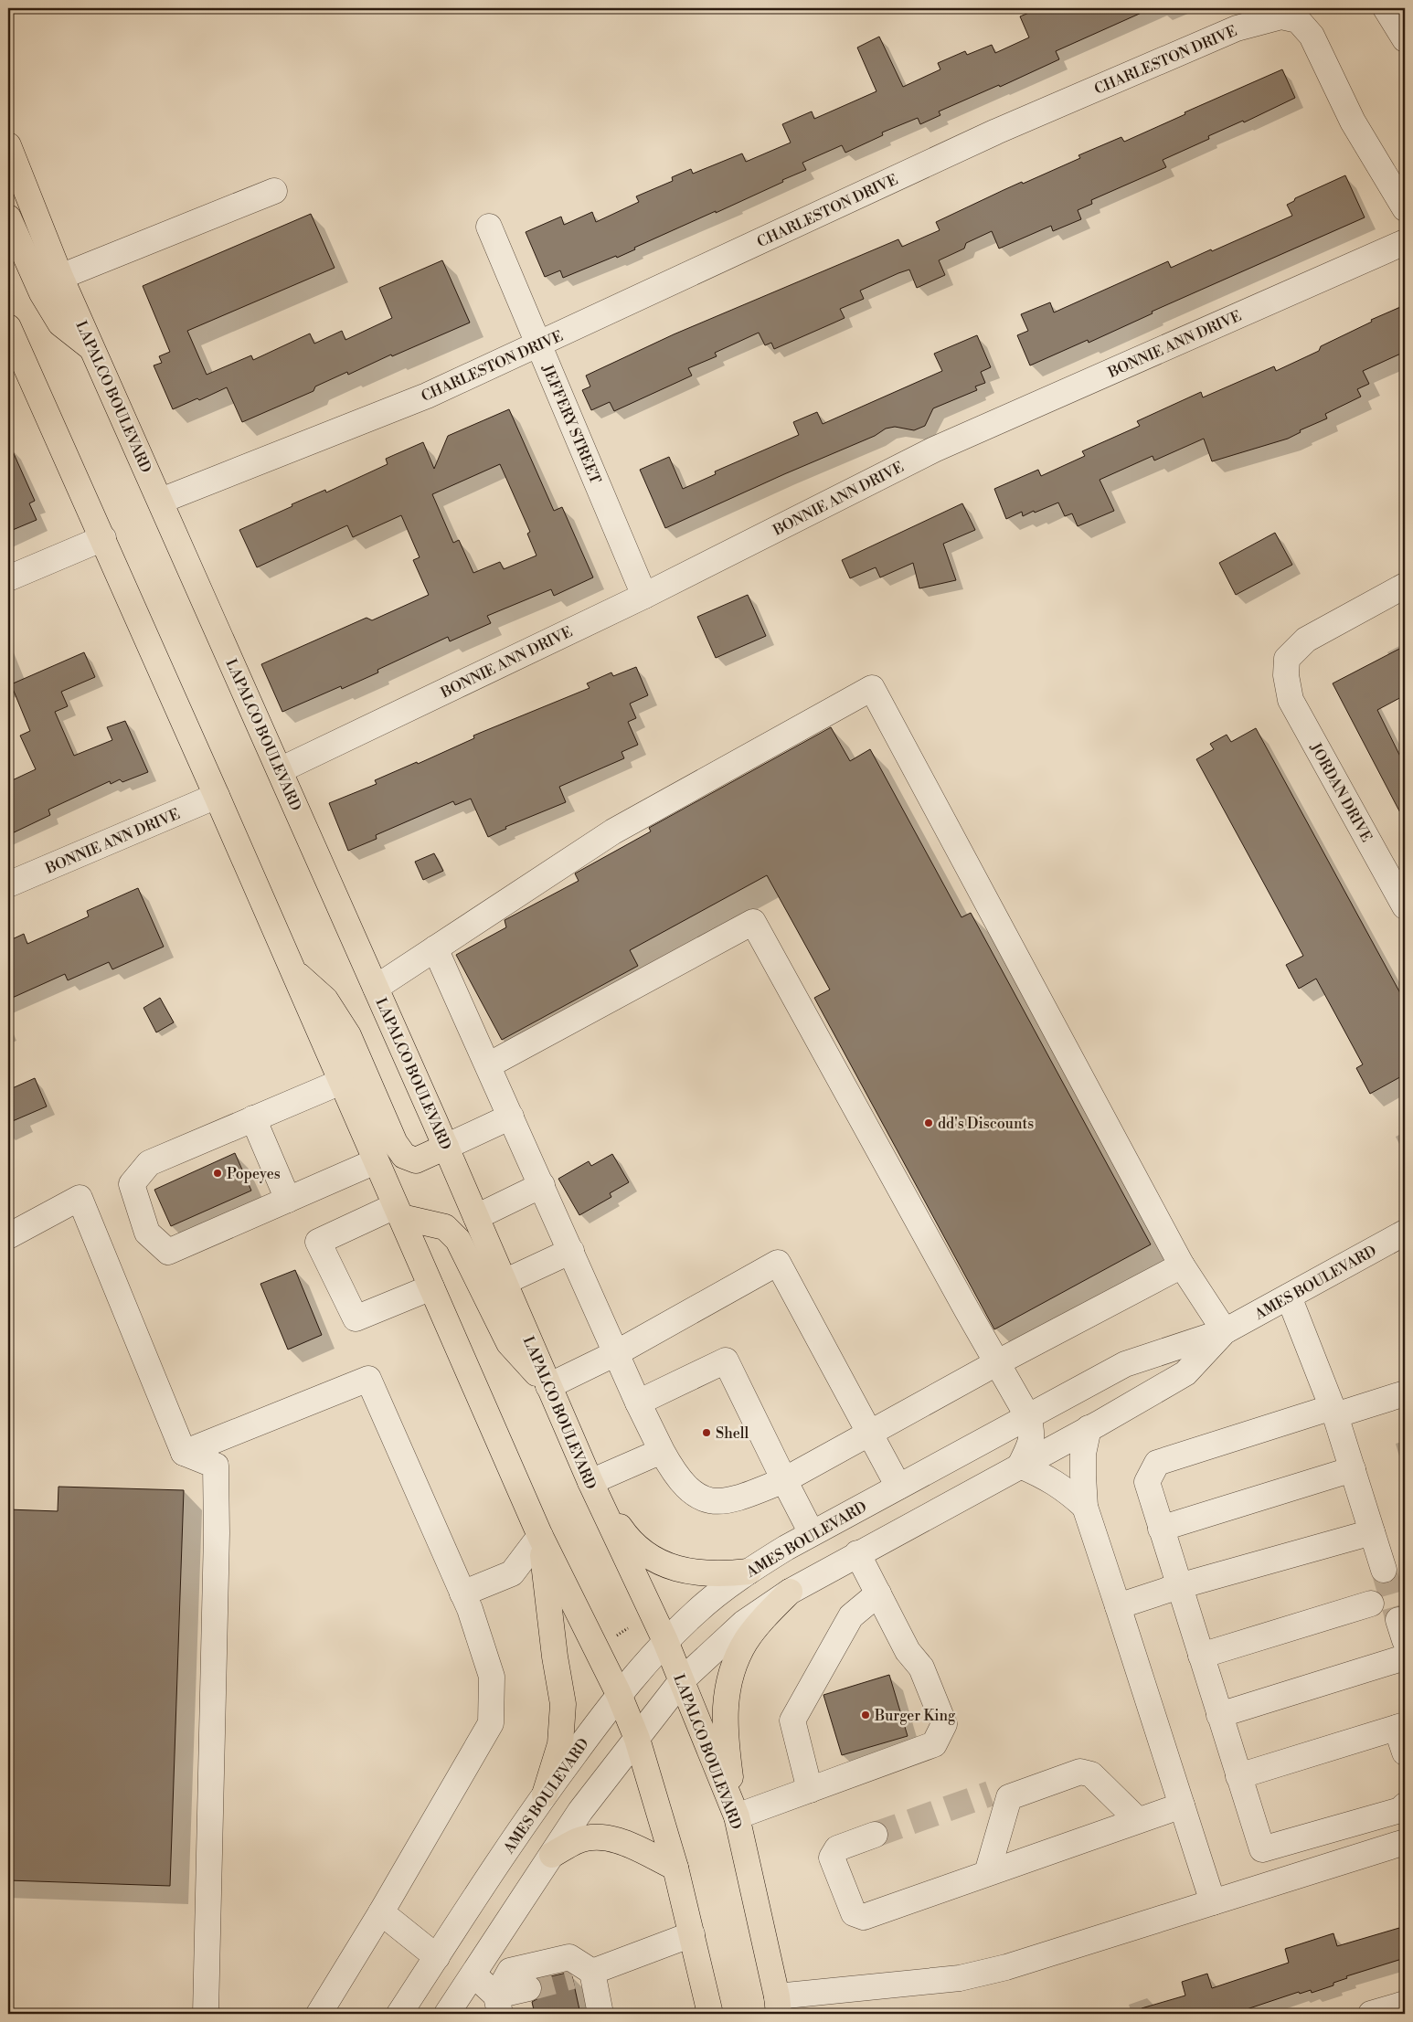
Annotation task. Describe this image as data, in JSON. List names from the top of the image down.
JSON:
{
  "streets": {
    "main road": ["LAPALCO BOULEVARD"],
    "street": [
      "CHARLESTON DRIVE",
      "BONNIE ANN DRIVE",
      "JEFFERY STREET",
      "JORDAN DRIVE",
      "AMES BOULEVARD"
    ]
  },
  "crossings": [
    ["CHARLESTON DRIVE", "LAPALCO BOULEVARD"],
    ["CHARLESTON DRIVE", "JEFFERY STREET"],
    ["BONNIE ANN DRIVE", "LAPALCO BOULEVARD"],
    ["BONNIE ANN DRIVE", "JEFFERY STREET"],
    ["LAPALCO BOULEVARD", "AMES BOULEVARD"]
  ],
  "places": [
    "dd's Discounts",
    "Popeyes",
    "Shell",
    "Burger King"
  ]
}
